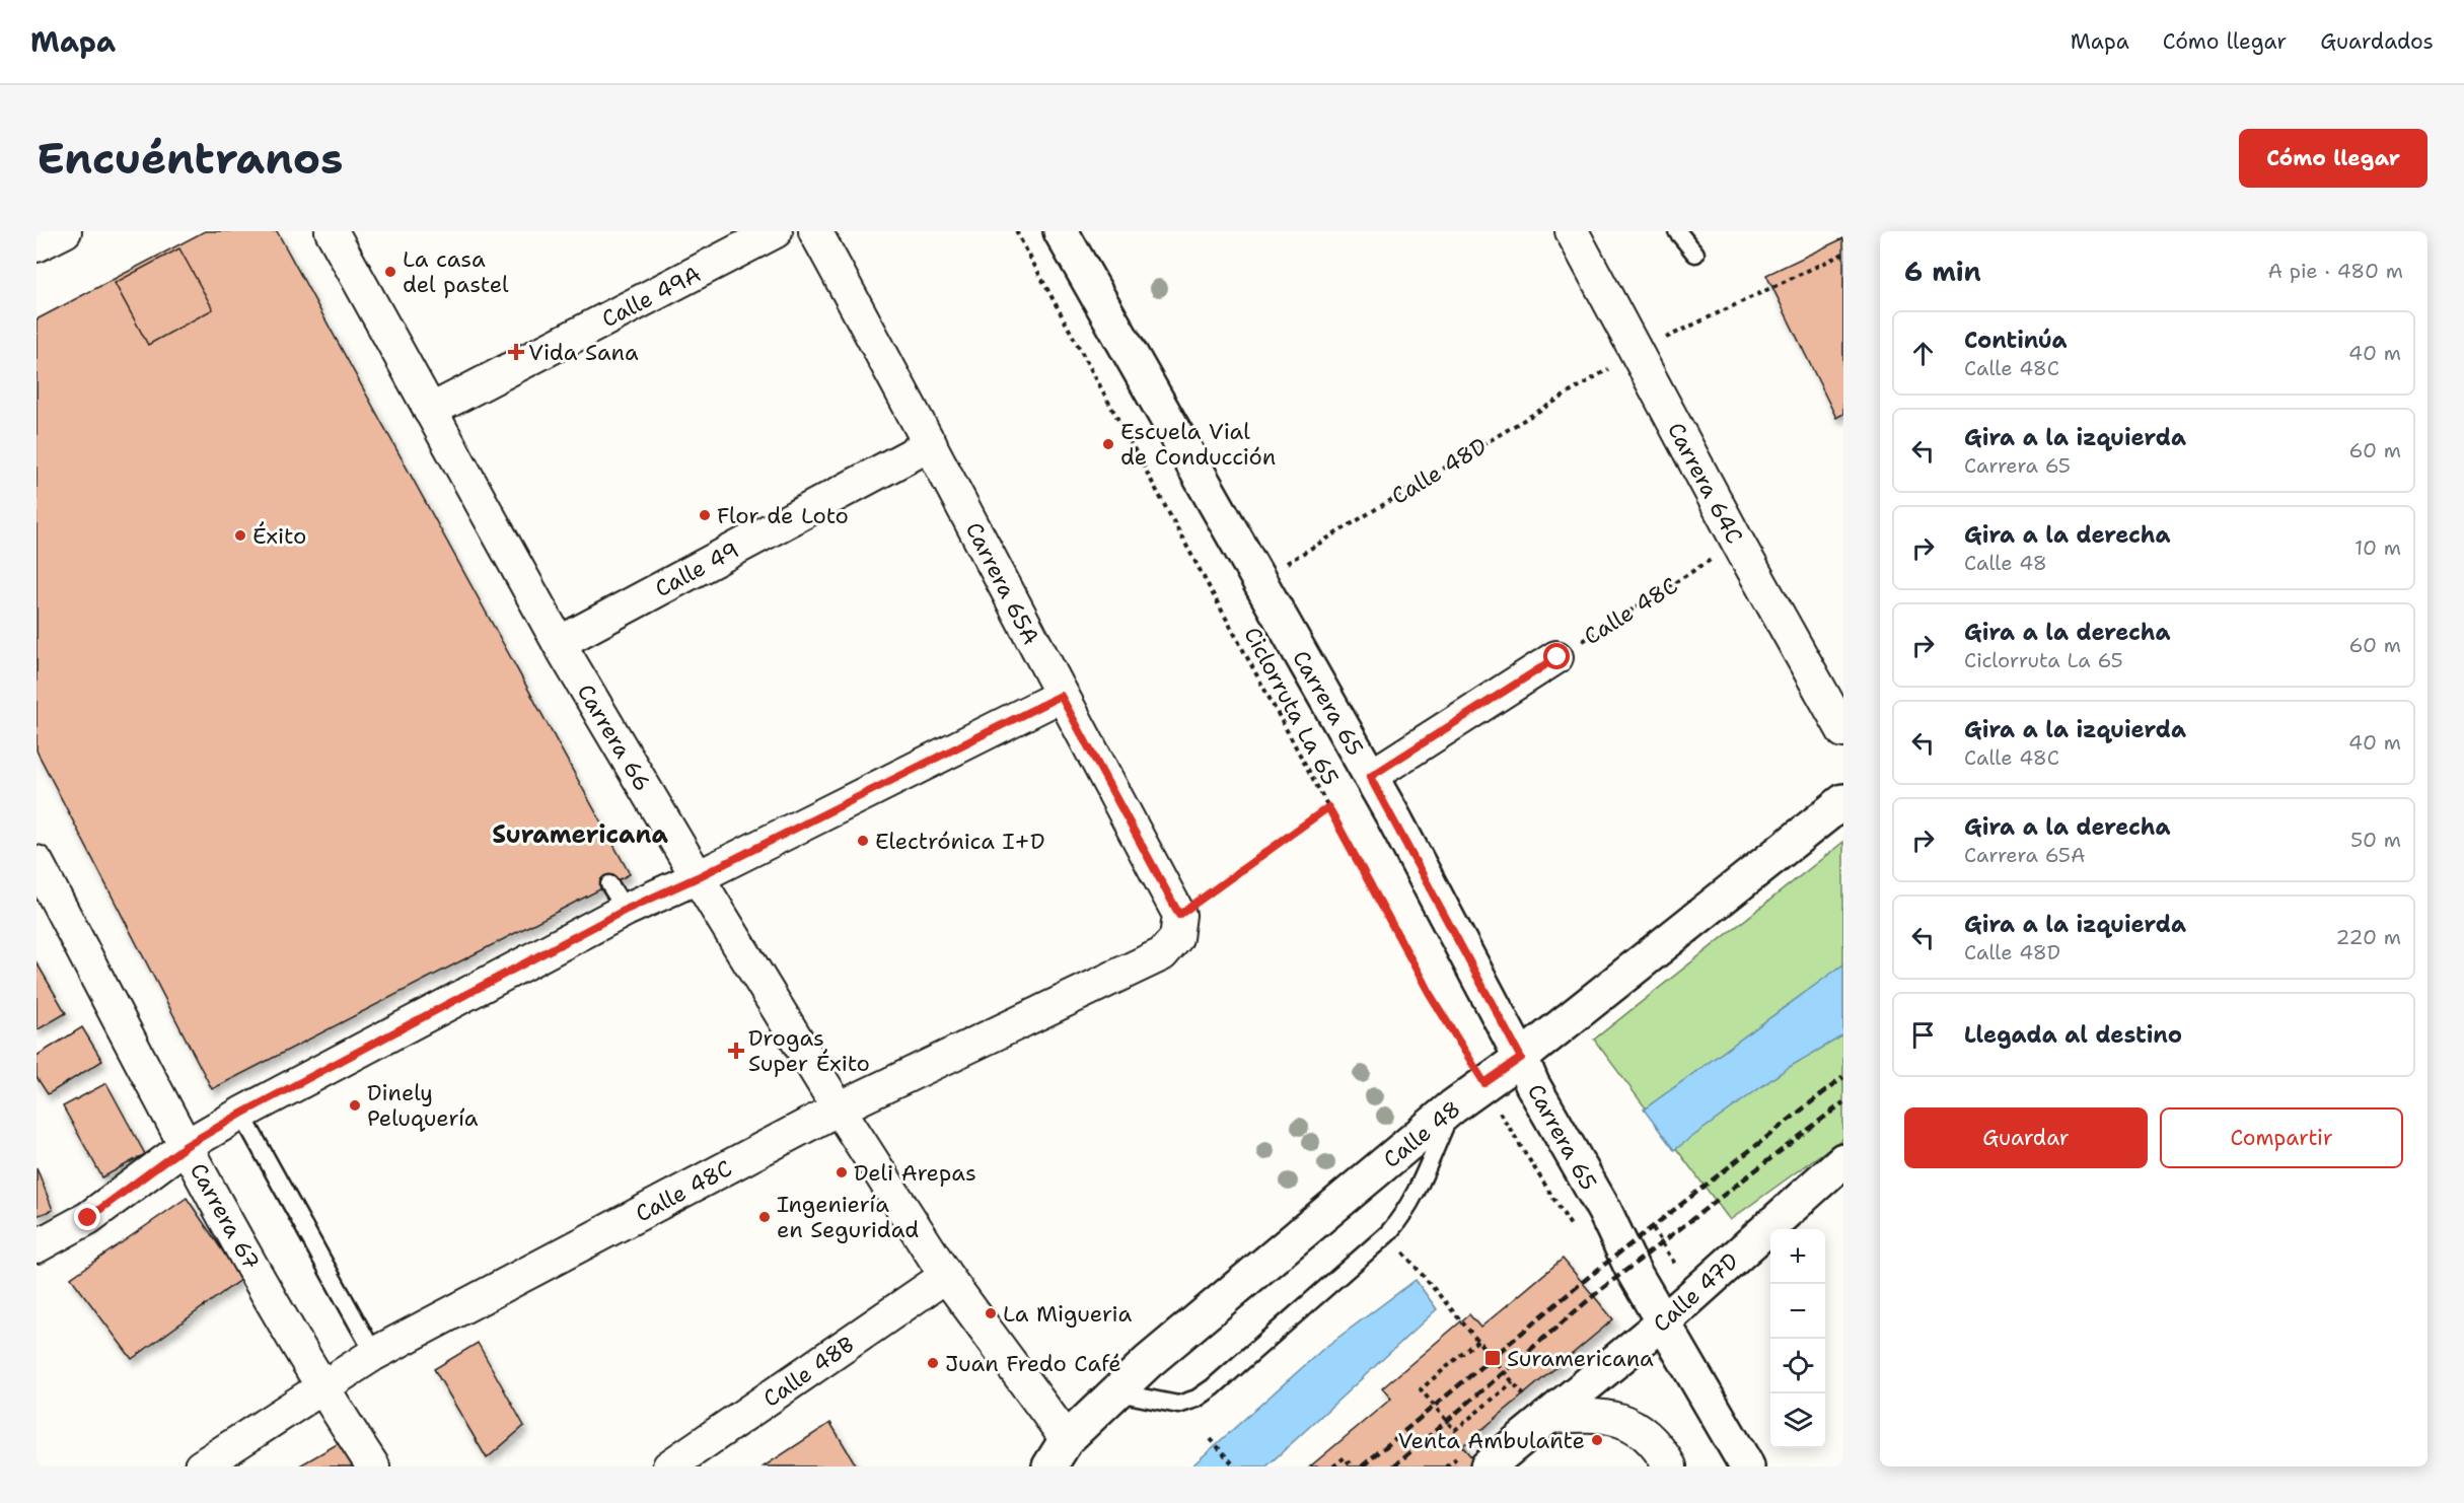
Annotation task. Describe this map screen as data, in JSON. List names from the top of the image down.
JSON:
{
  "streets": {
    "main road": ["Carrera 65", "Calle 48", "Calle 47D"],
    "street": [
      "Calle 49A",
      "Carrera 64C",
      "Calle 49",
      "Carrera 65A",
      "Calle 48C",
      "Carrera 66",
      "Carrera 67",
      "Calle 48B"
    ],
    "path": ["Calle 48D", "Ciclorruta La 65"]
  },
  "crossings": [
    ["Calle 49A", "Carrera 66"],
    ["Carrera 64C", "Calle 48C"],
    ["Calle 49", "Carrera 65A"],
    ["Calle 49", "Carrera 66"],
    ["Carrera 65A", "Calle 48C"],
    ["Calle 48C", "Carrera 66"],
    ["Calle 48C", "Carrera 67"],
    ["Carrera 65", "Calle 48"],
    ["Carrera 65", "Calle 47D"],
    ["Ciclorruta La 65", "Calle 48"],
    ["Carrera 66", "Calle 48"],
    ["Carrera 66", "Calle 48B"]
  ],
  "districts": ["Suramericana"],
  "places": {
    "other": [
      "La casa del pastel",
      "Escuela Vial de Conducción",
      "Flor de Loto",
      "Éxito",
      "Electrónica I+D",
      "Dinely Peluquería",
      "Deli Arepas",
      "Ingeniería en Seguridad",
      "La Migueria",
      "Juan Fredo Café",
      "Venta Ambulante"
    ],
    "health": ["Vida Sana", "Drogas Super Éxito"],
    "transit": ["Suramericana"]
  },
  "page": {
    "header": "Mapa",
    "nav": ["Mapa", "Cómo llegar", "Guardados"],
    "buttons": [
      "Cómo llegar",
      ["Guardar", "Compartir"]
    ],
    "title": "Encuéntranos",
    "heading": ["6 min", "A pie · 480 m"],
    "list": [
      ["Continúa", "Calle 48C", "40 m"],
      ["Gira a la izquierda", "Carrera 65", "60 m"],
      ["Gira a la derecha", "Calle 48", "10 m"],
      ["Gira a la derecha", "Ciclorruta La 65", "60 m"],
      ["Gira a la izquierda", "Calle 48C", "40 m"],
      ["Gira a la derecha", "Carrera 65A", "50 m"],
      ["Gira a la izquierda", "Calle 48D", "220 m"],
      "Llegada al destino"
    ],
    "map_buttons": ["+", "−"]
  }
}
